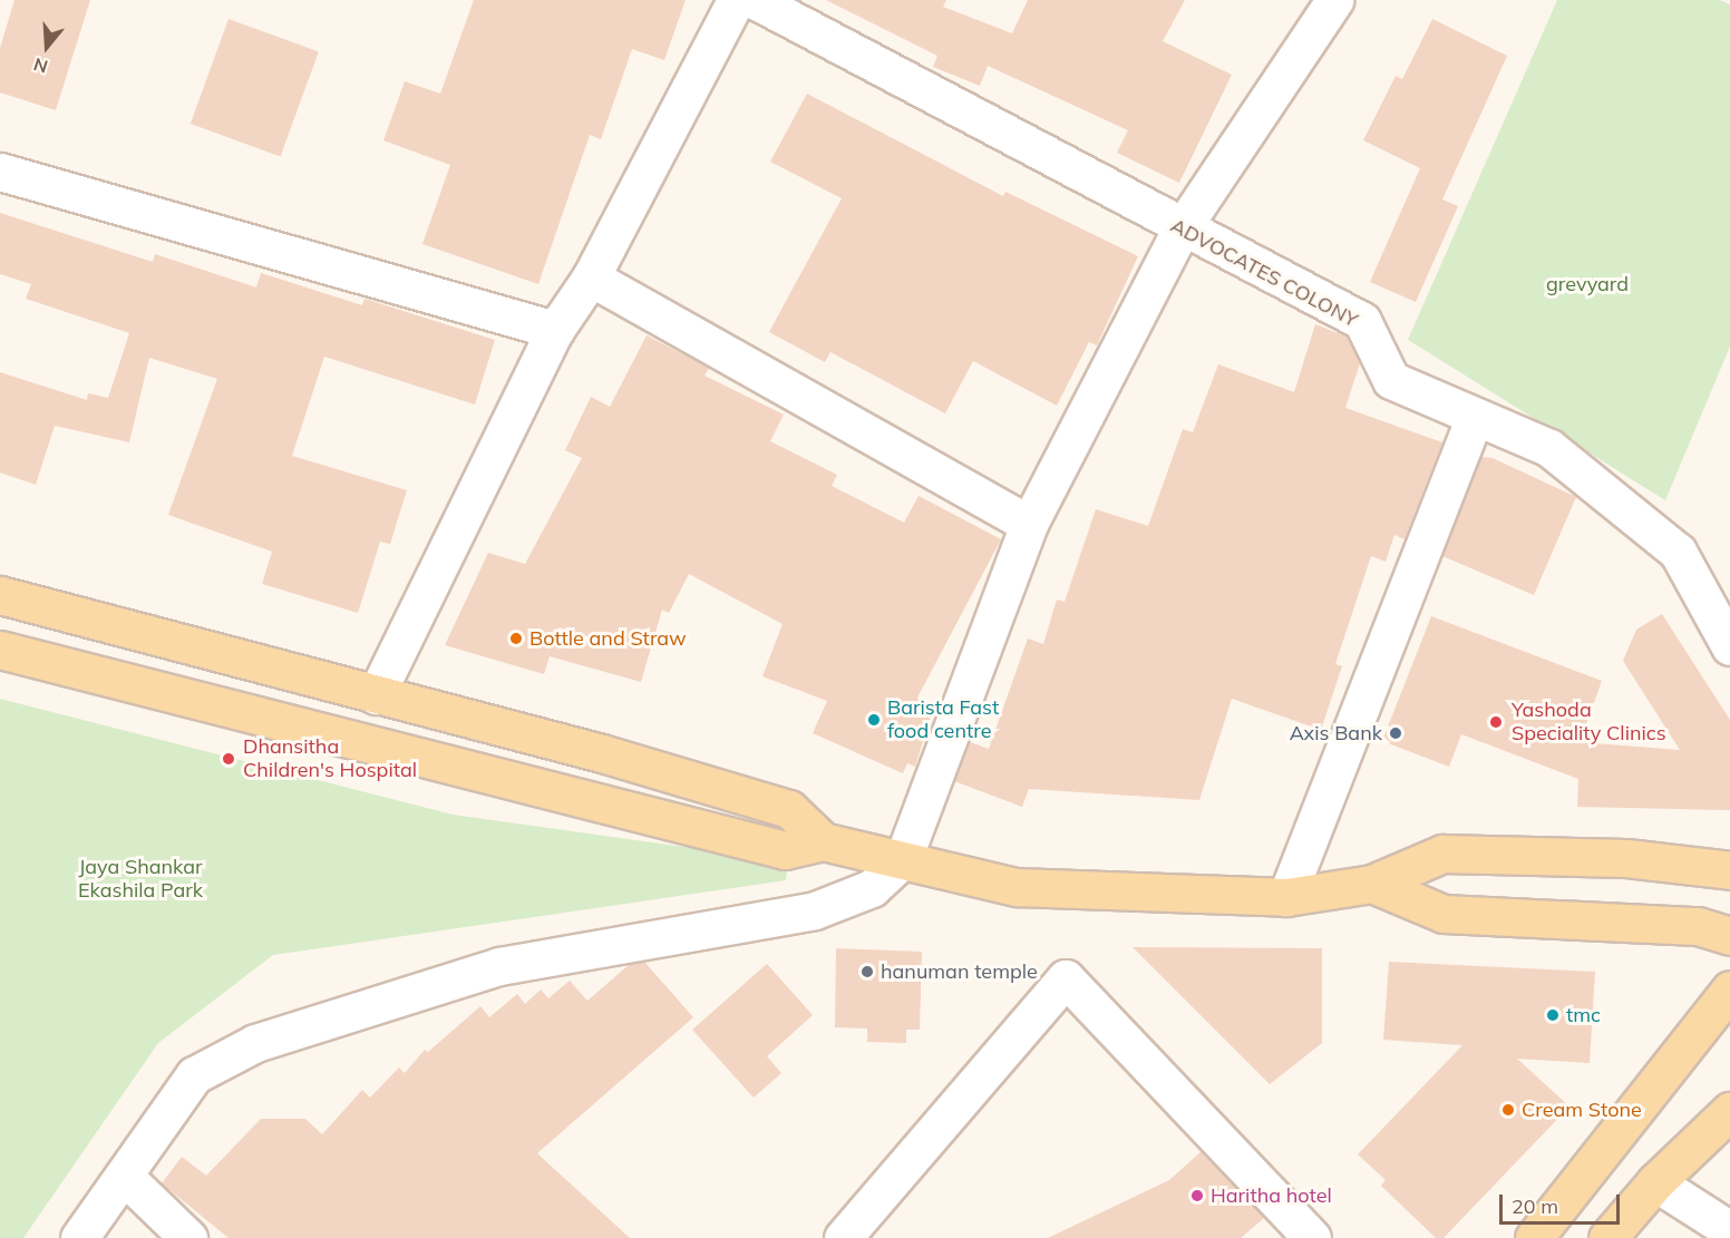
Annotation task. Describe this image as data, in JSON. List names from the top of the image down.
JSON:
{
  "streets": {
    "street": ["ADVOCATES COLONY"]
  },
  "parks": ["grevyard", "Jaya Shankar Ekashila Park"],
  "places": [
    "Bottle and Straw",
    "Barista Fast food centre",
    "Yashoda Speciality Clinics",
    "Axis Bank",
    "Dhansitha Children's Hospital",
    "hanuman temple",
    "tmc",
    "Cream Stone",
    "Haritha hotel"
  ],
  "scale_bar": "20 m",
  "north": "bottom"
}
